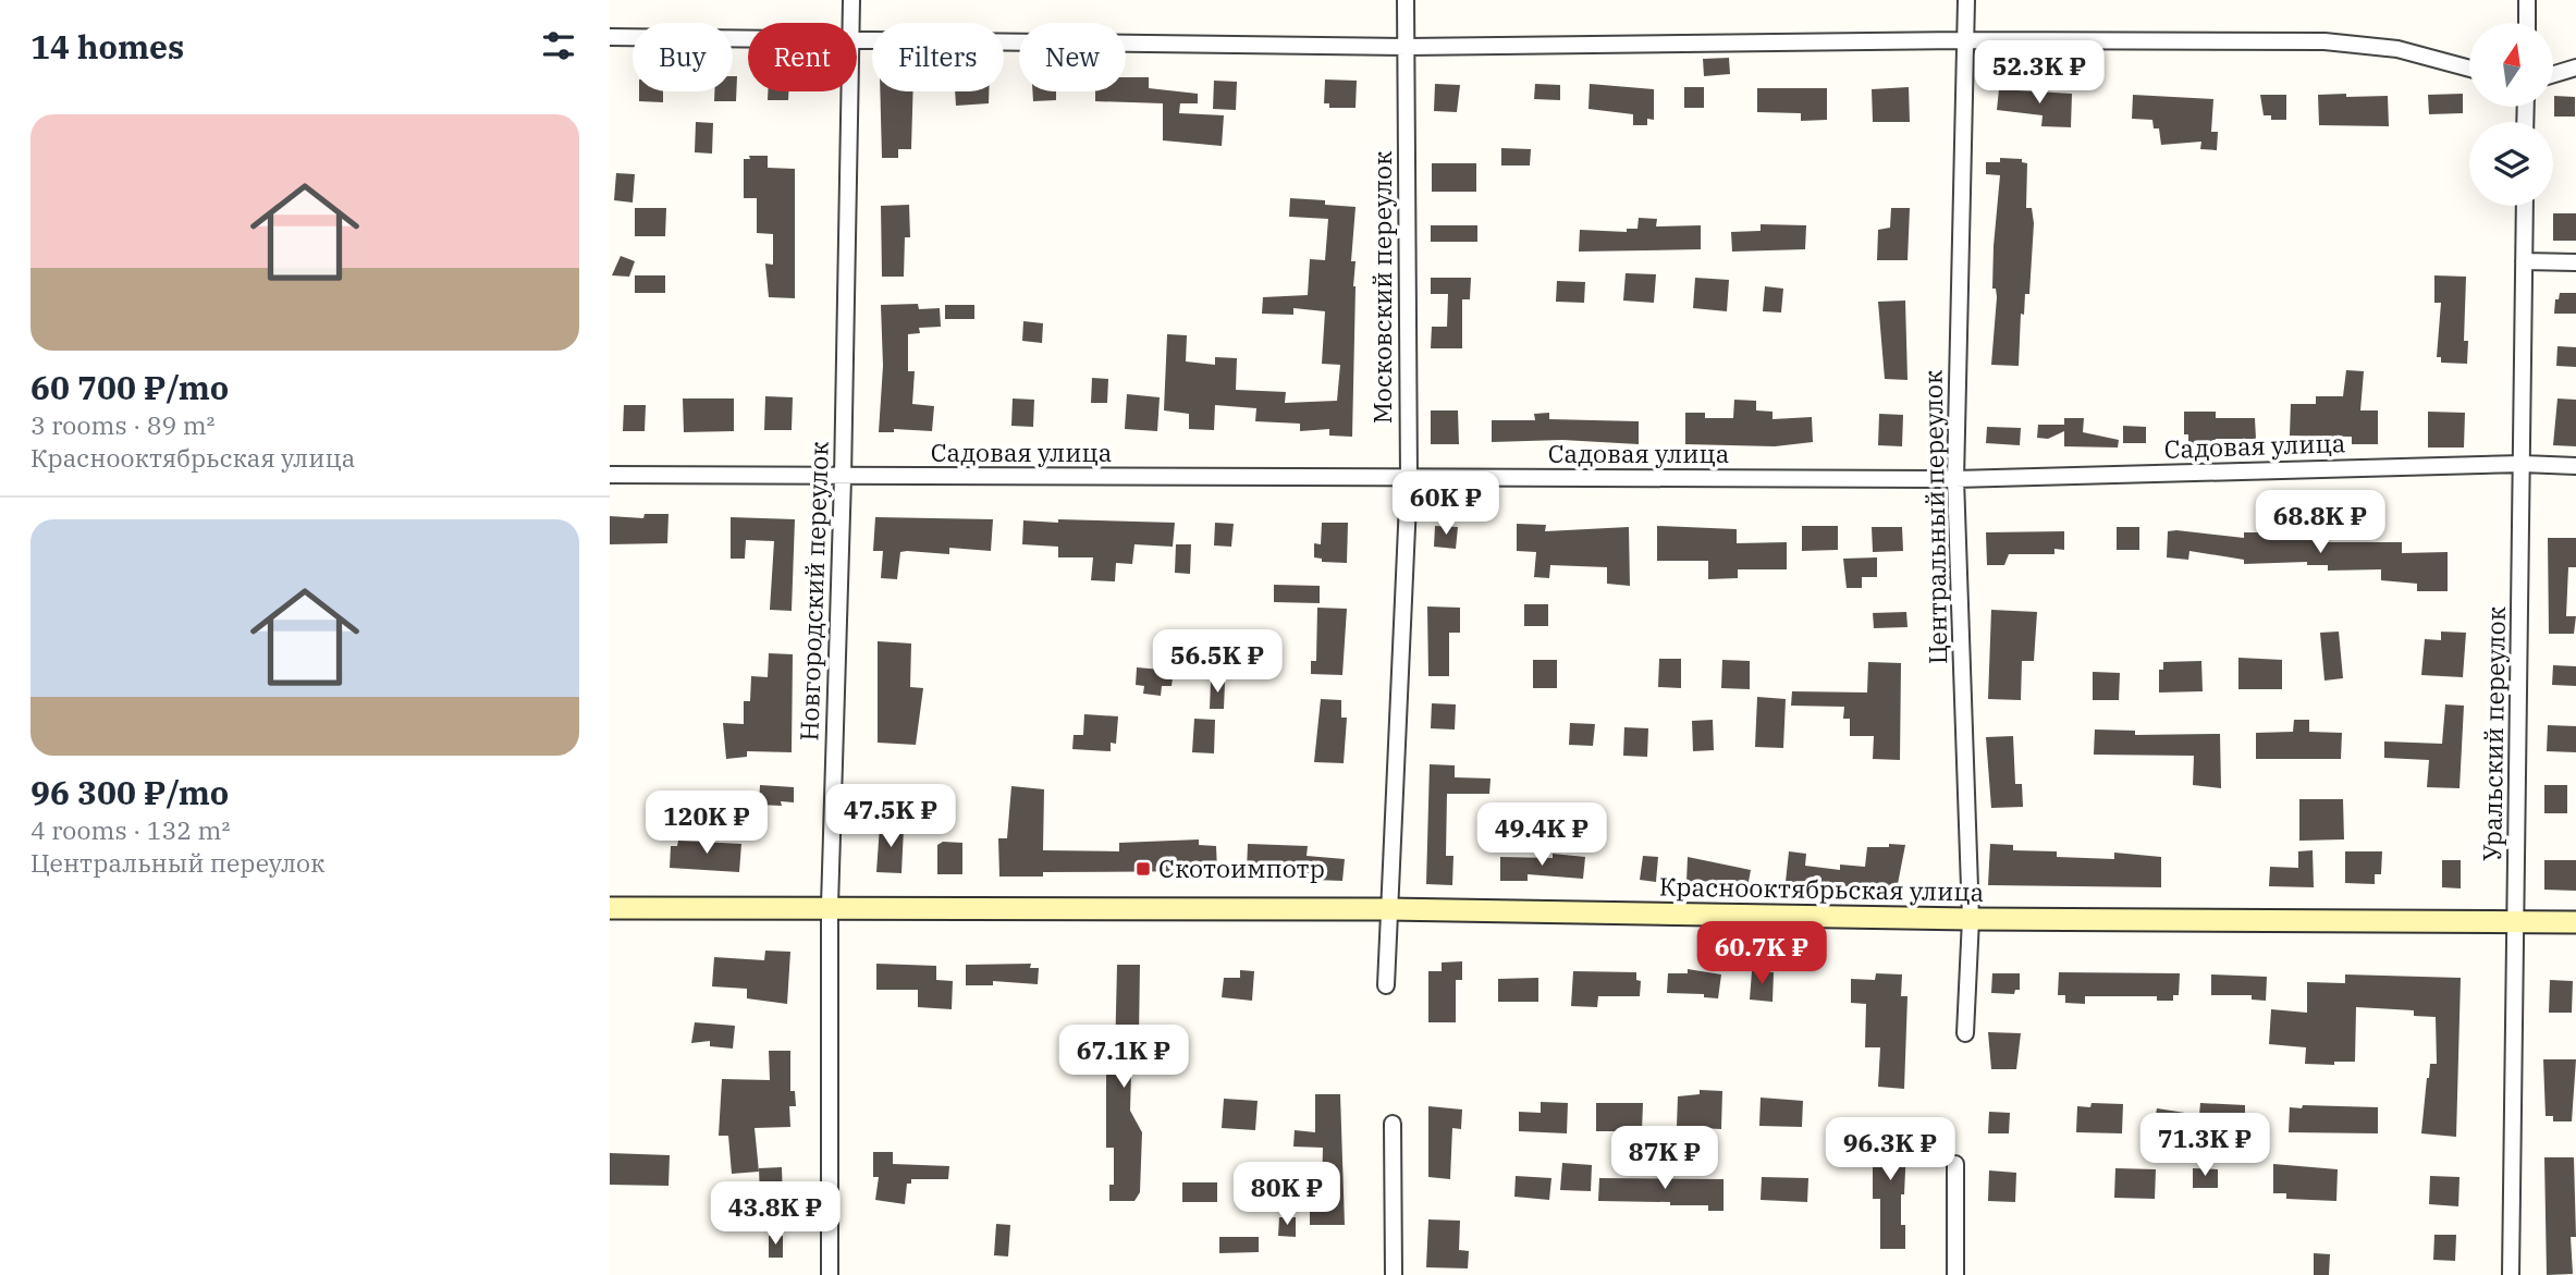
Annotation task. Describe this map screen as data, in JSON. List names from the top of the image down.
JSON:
{
  "streets": {
    "main road": ["Краснооктябрьская улица"],
    "street": [
      "Московский переулок",
      "Садовая улица",
      "Центральный переулок",
      "Новгородский переулок",
      "Уральский переулок"
    ]
  },
  "crossings": [
    ["Московский переулок", "Садовая улица"],
    ["Московский переулок", "Краснооктябрьская улица"],
    ["Садовая улица", "Центральный переулок"],
    ["Садовая улица", "Новгородский переулок"],
    ["Садовая улица", "Уральский переулок"],
    ["Центральный переулок", "Краснооктябрьская улица"],
    ["Новгородский переулок", "Краснооктябрьская улица"],
    ["Уральский переулок", "Краснооктябрьская улица"]
  ],
  "places": {
    "transit": ["Скотоимпотр"]
  },
  "north": "top",
  "page": {
    "heading": "14 homes",
    "chip": [
      "Buy",
      "Rent",
      "Filters",
      "New"
    ],
    "price": [
      "52.3K ₽",
      "60K ₽",
      "68.8K ₽",
      "56.5K ₽",
      "47.5K ₽",
      "120K ₽",
      "49.4K ₽",
      "60.7K ₽",
      "67.1K ₽",
      "71.3K ₽",
      "96.3K ₽",
      "87K ₽",
      "80K ₽",
      "43.8K ₽"
    ],
    "list": [
      {
        "name": "60 700 ₽/mo",
        "note": "3 rooms · 89 m² · Краснооктябрьская улица"
      },
      {
        "name": "96 300 ₽/mo",
        "note": "4 rooms · 132 m² · Центральный переулок"
      }
    ]
  }
}
